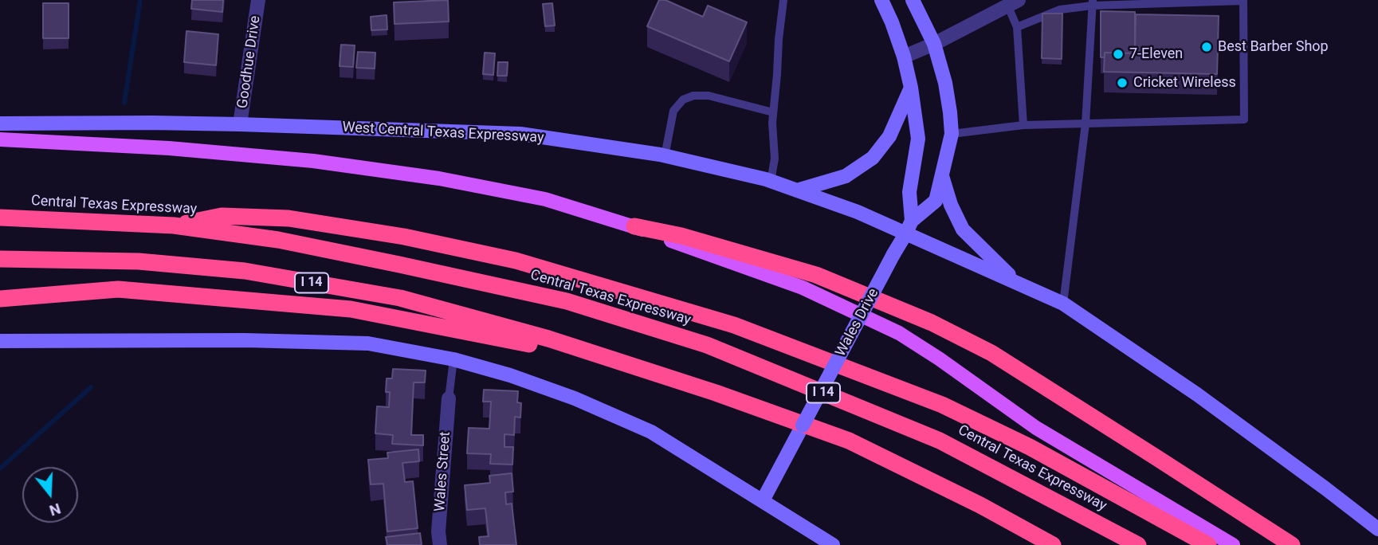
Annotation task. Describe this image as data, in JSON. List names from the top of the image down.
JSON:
{
  "streets": {
    "highway": ["Central Texas Expressway", "I 14"],
    "main road": ["West Central Texas Expressway", "Wales Drive"],
    "street": ["Goodhue Drive", "Wales Street"]
  },
  "crossings": [
    ["Goodhue Drive", "West Central Texas Expressway"],
    ["West Central Texas Expressway", "Wales Drive"]
  ],
  "places": ["Best Barber Shop", "7-Eleven", "Cricket Wireless"],
  "north": "bottom"
}
